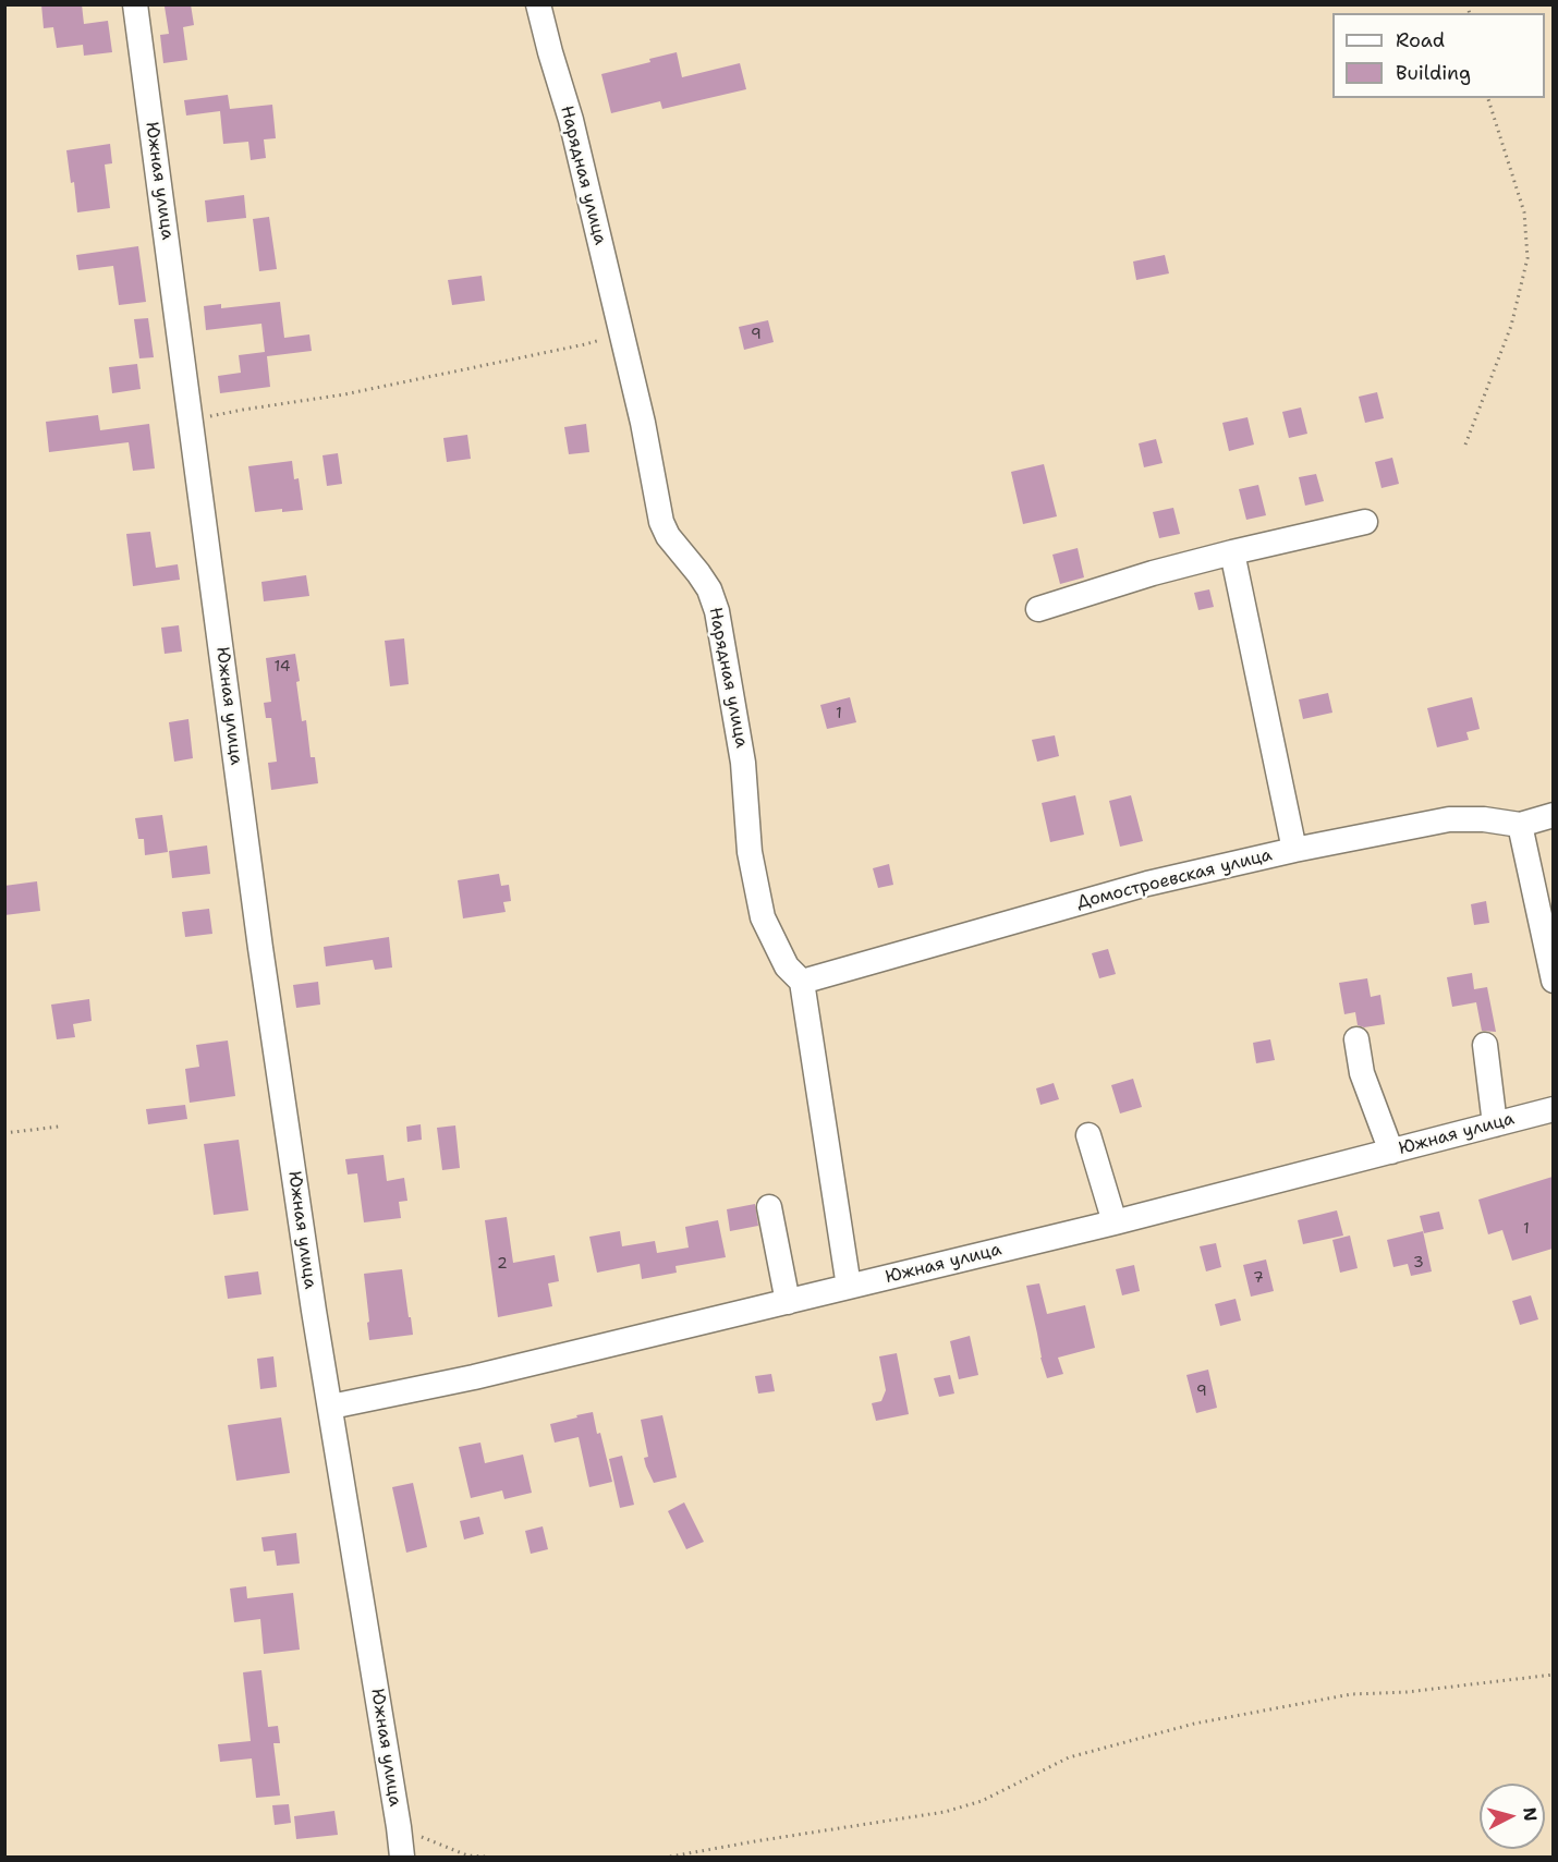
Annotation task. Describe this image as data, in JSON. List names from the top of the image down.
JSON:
{
  "streets": {
    "street": ["Нарядная улица", "Южная улица", "Домостроевская улица"]
  },
  "crossings": [
    ["Нарядная улица", "Южная улица"],
    ["Нарядная улица", "Домостроевская улица"]
  ],
  "house_numbers": [
    "9",
    "14",
    "1",
    "1",
    "3",
    "2",
    "7",
    "9"
  ],
  "legend": ["Road", "Building"],
  "north": "right"
}
